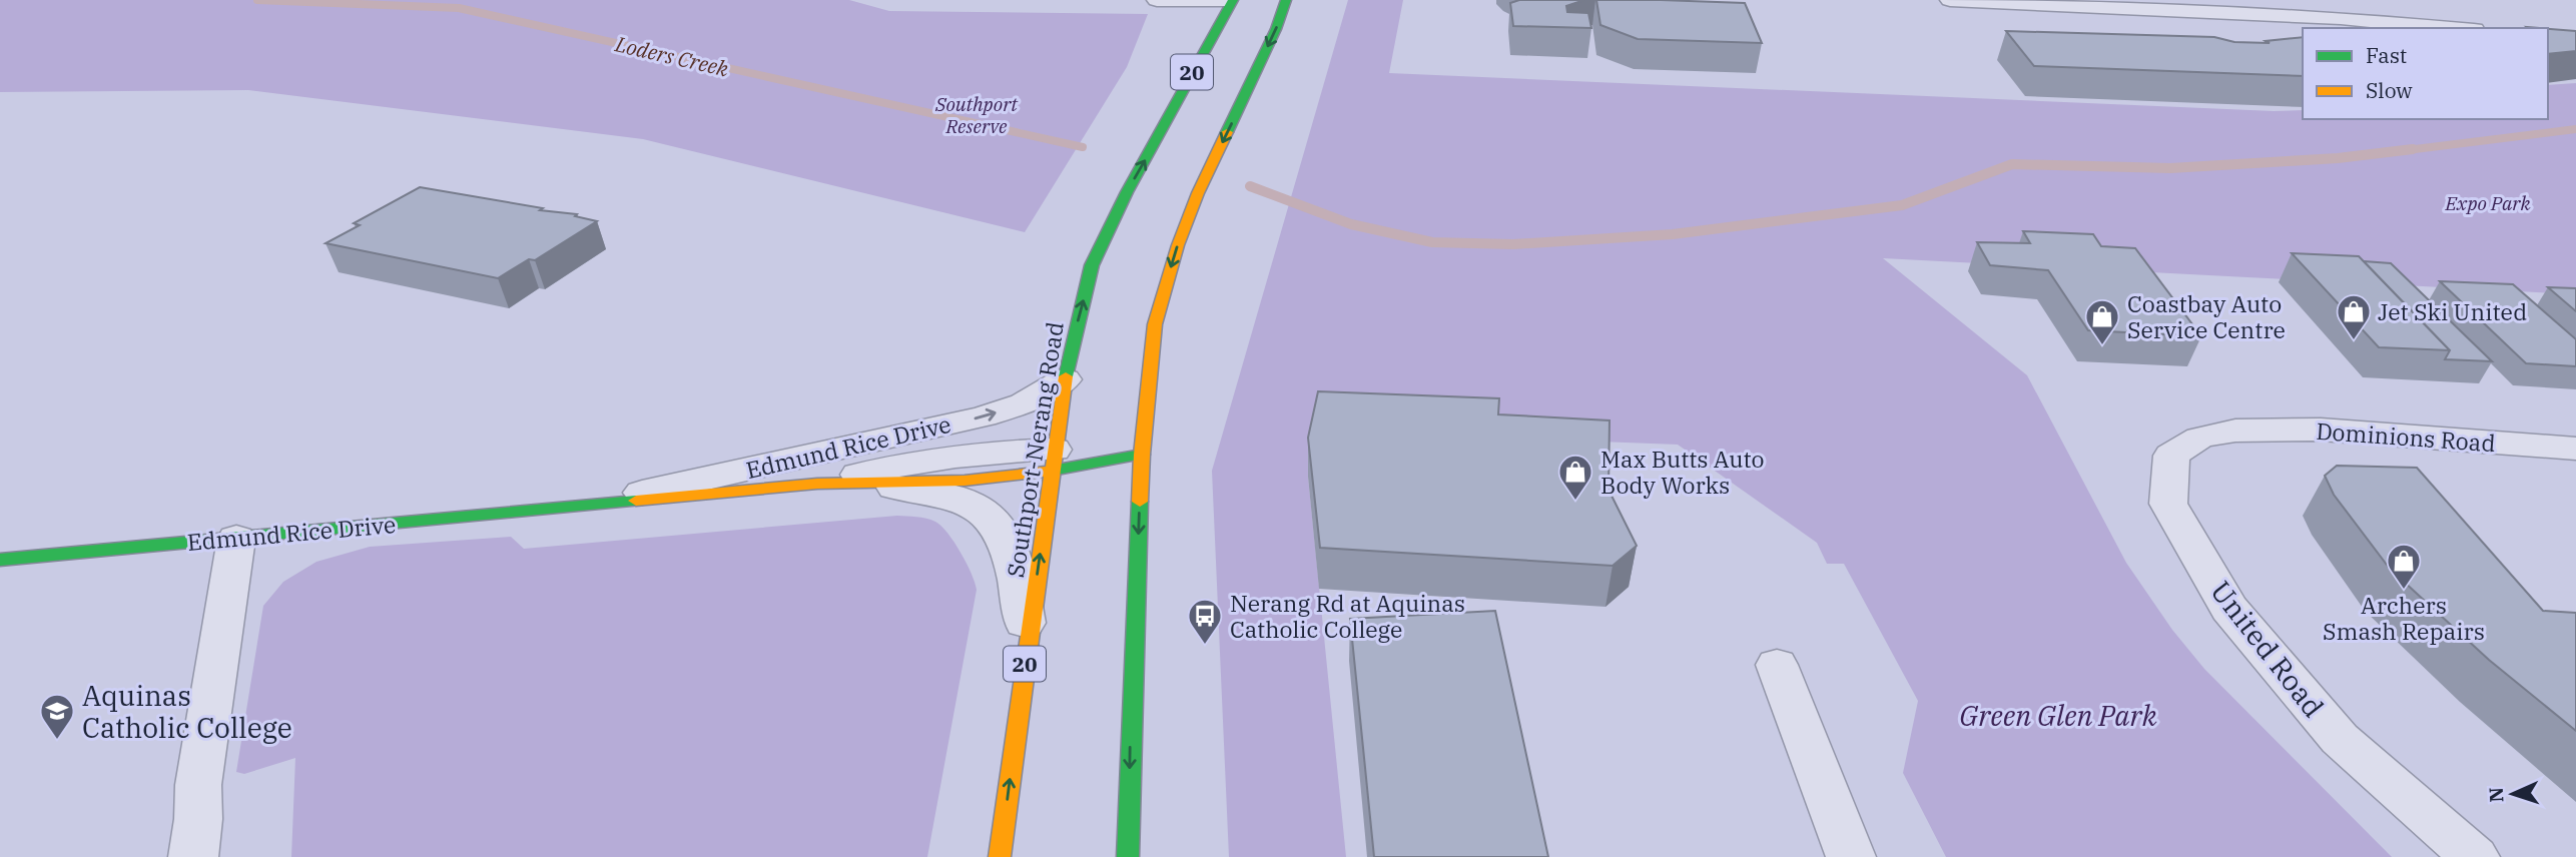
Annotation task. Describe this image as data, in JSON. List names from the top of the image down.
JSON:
{
  "streets": {
    "main road": ["20", "Edmund Rice Drive", "Southport-Nerang Road"],
    "street": ["Dominions Road", "United Road"]
  },
  "crossings": [
    ["Dominions Road", "United Road"],
    ["Edmund Rice Drive", "Southport-Nerang Road"]
  ],
  "water": ["Loders Creek"],
  "parks": ["Southport Reserve", "Expo Park", "Green Glen Park"],
  "places": {
    "shop": [
      "Jet Ski United",
      "Coastbay Auto Service Centre",
      "Max Butts Auto Body Works",
      "Archers Smash Repairs"
    ],
    "bus stop": ["Nerang Rd at Aquinas Catholic College"],
    "school or university": ["Aquinas Catholic College"]
  },
  "legend": ["Fast", "Slow"],
  "north": "left"
}
